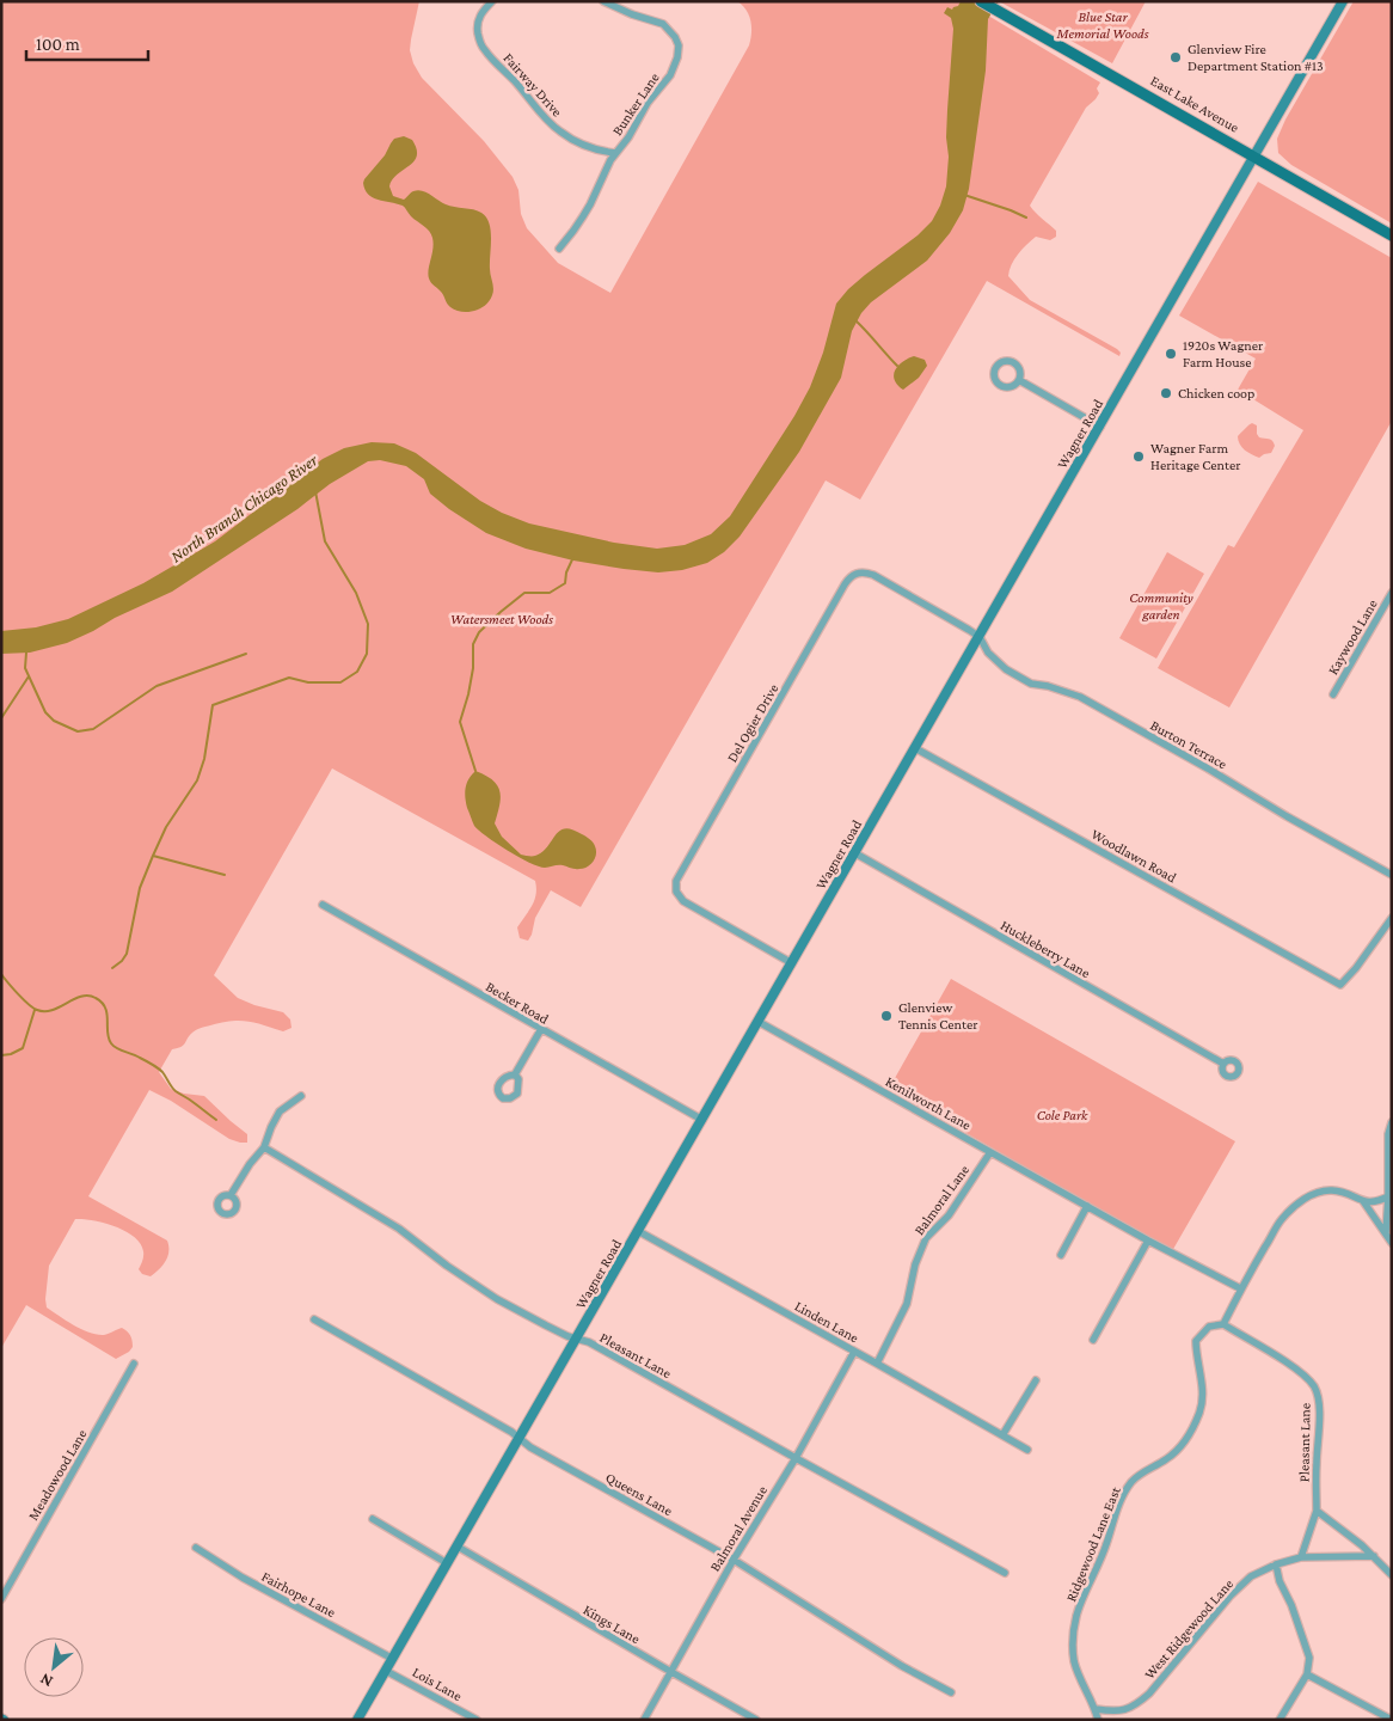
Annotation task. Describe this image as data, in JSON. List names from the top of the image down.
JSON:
{
  "streets": {
    "main road": ["East Lake Avenue"],
    "street": [
      "Fairway Drive",
      "Bunker Lane",
      "Wagner Road",
      "Kaywood Lane",
      "Del Ogier Drive",
      "Burton Terrace",
      "Woodlawn Road",
      "Huckleberry Lane",
      "Becker Road",
      "Kenilworth Lane",
      "Balmoral Lane",
      "Linden Lane",
      "Pleasant Lane",
      "Meadowood Lane",
      "Queens Lane",
      "Balmoral Avenue",
      "Ridgewood Lane East",
      "Fairhope Lane",
      "Kings Lane",
      "West Ridgewood Lane",
      "Lois Lane"
    ]
  },
  "crossings": [
    ["Fairway Drive", "Bunker Lane"],
    ["East Lake Avenue", "Wagner Road"],
    ["Wagner Road", "Del Ogier Drive"],
    ["Wagner Road", "Burton Terrace"],
    ["Wagner Road", "Woodlawn Road"],
    ["Wagner Road", "Huckleberry Lane"],
    ["Wagner Road", "Becker Road"],
    ["Wagner Road", "Kenilworth Lane"],
    ["Wagner Road", "Linden Lane"],
    ["Wagner Road", "Pleasant Lane"],
    ["Wagner Road", "Queens Lane"],
    ["Wagner Road", "Fairhope Lane"],
    ["Wagner Road", "Kings Lane"],
    ["Wagner Road", "Lois Lane"],
    ["Del Ogier Drive", "Burton Terrace"],
    ["Kenilworth Lane", "Balmoral Lane"],
    ["Balmoral Lane", "Linden Lane"],
    ["Linden Lane", "Balmoral Avenue"],
    ["Pleasant Lane", "Balmoral Avenue"],
    ["Pleasant Lane", "Ridgewood Lane East"],
    ["Queens Lane", "Balmoral Avenue"],
    ["Balmoral Avenue", "Kings Lane"],
    ["Ridgewood Lane East", "West Ridgewood Lane"]
  ],
  "water": ["North Branch Chicago River"],
  "parks": [
    "Blue Star Memorial Woods",
    "Community garden",
    "Watersmeet Woods",
    "Cole Park"
  ],
  "places": [
    "Glenview Fire Department Station #13",
    "1920s Wagner Farm House",
    "Chicken coop",
    "Wagner Farm Heritage Center",
    "Glenview Tennis Center"
  ],
  "scale_bar": "100 m",
  "north": "bottom left"
}
